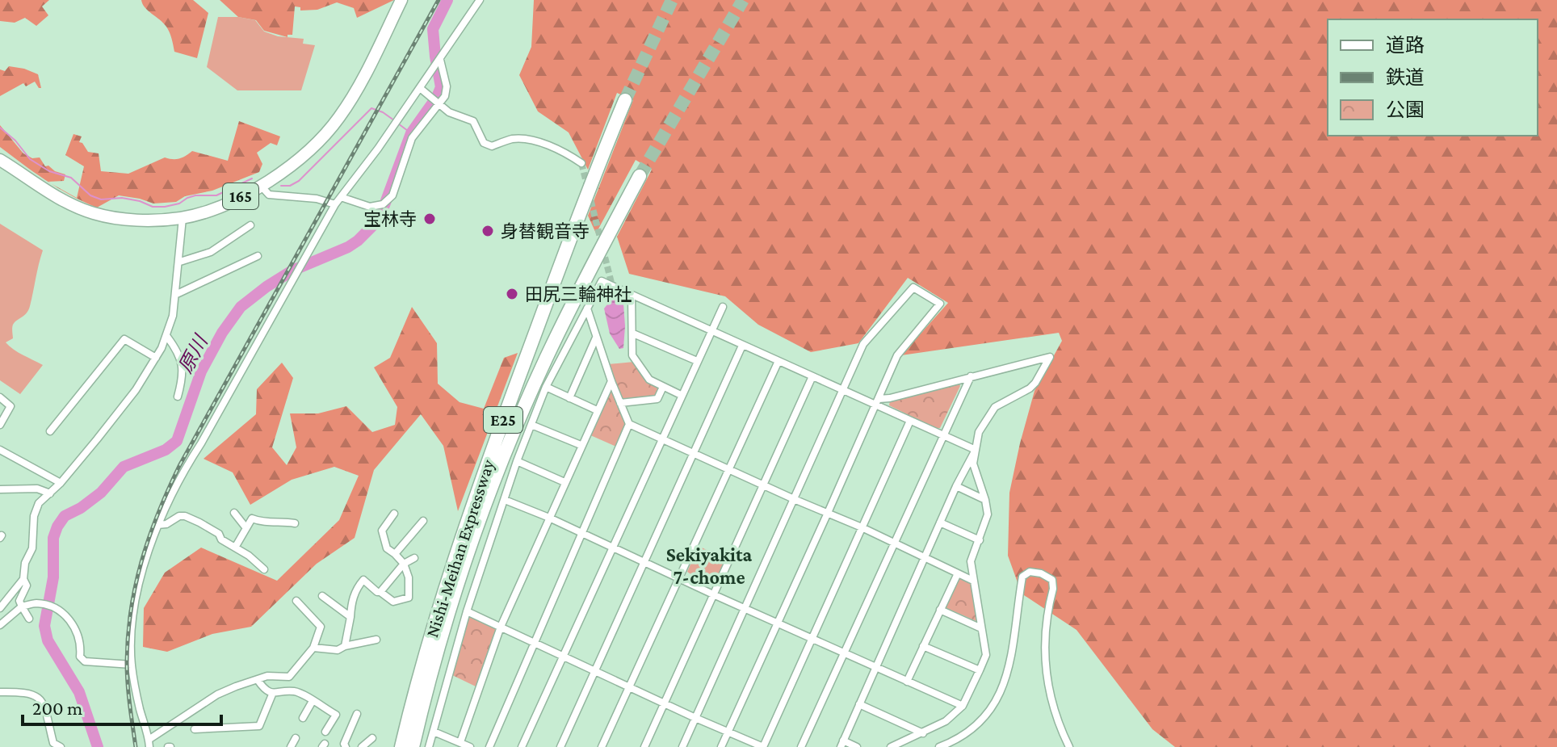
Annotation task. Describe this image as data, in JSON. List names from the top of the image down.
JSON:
{
  "streets": {
    "highway": ["165", "E25", "Nishi-Meihan Expressway"]
  },
  "districts": ["Sekiyakita 7-chome"],
  "water": ["原川"],
  "places": ["宝林寺", "身替観音寺", "田尻三輪神社"],
  "legend": ["道路", "鉄道", "公園"],
  "scale_bar": "200 m"
}
